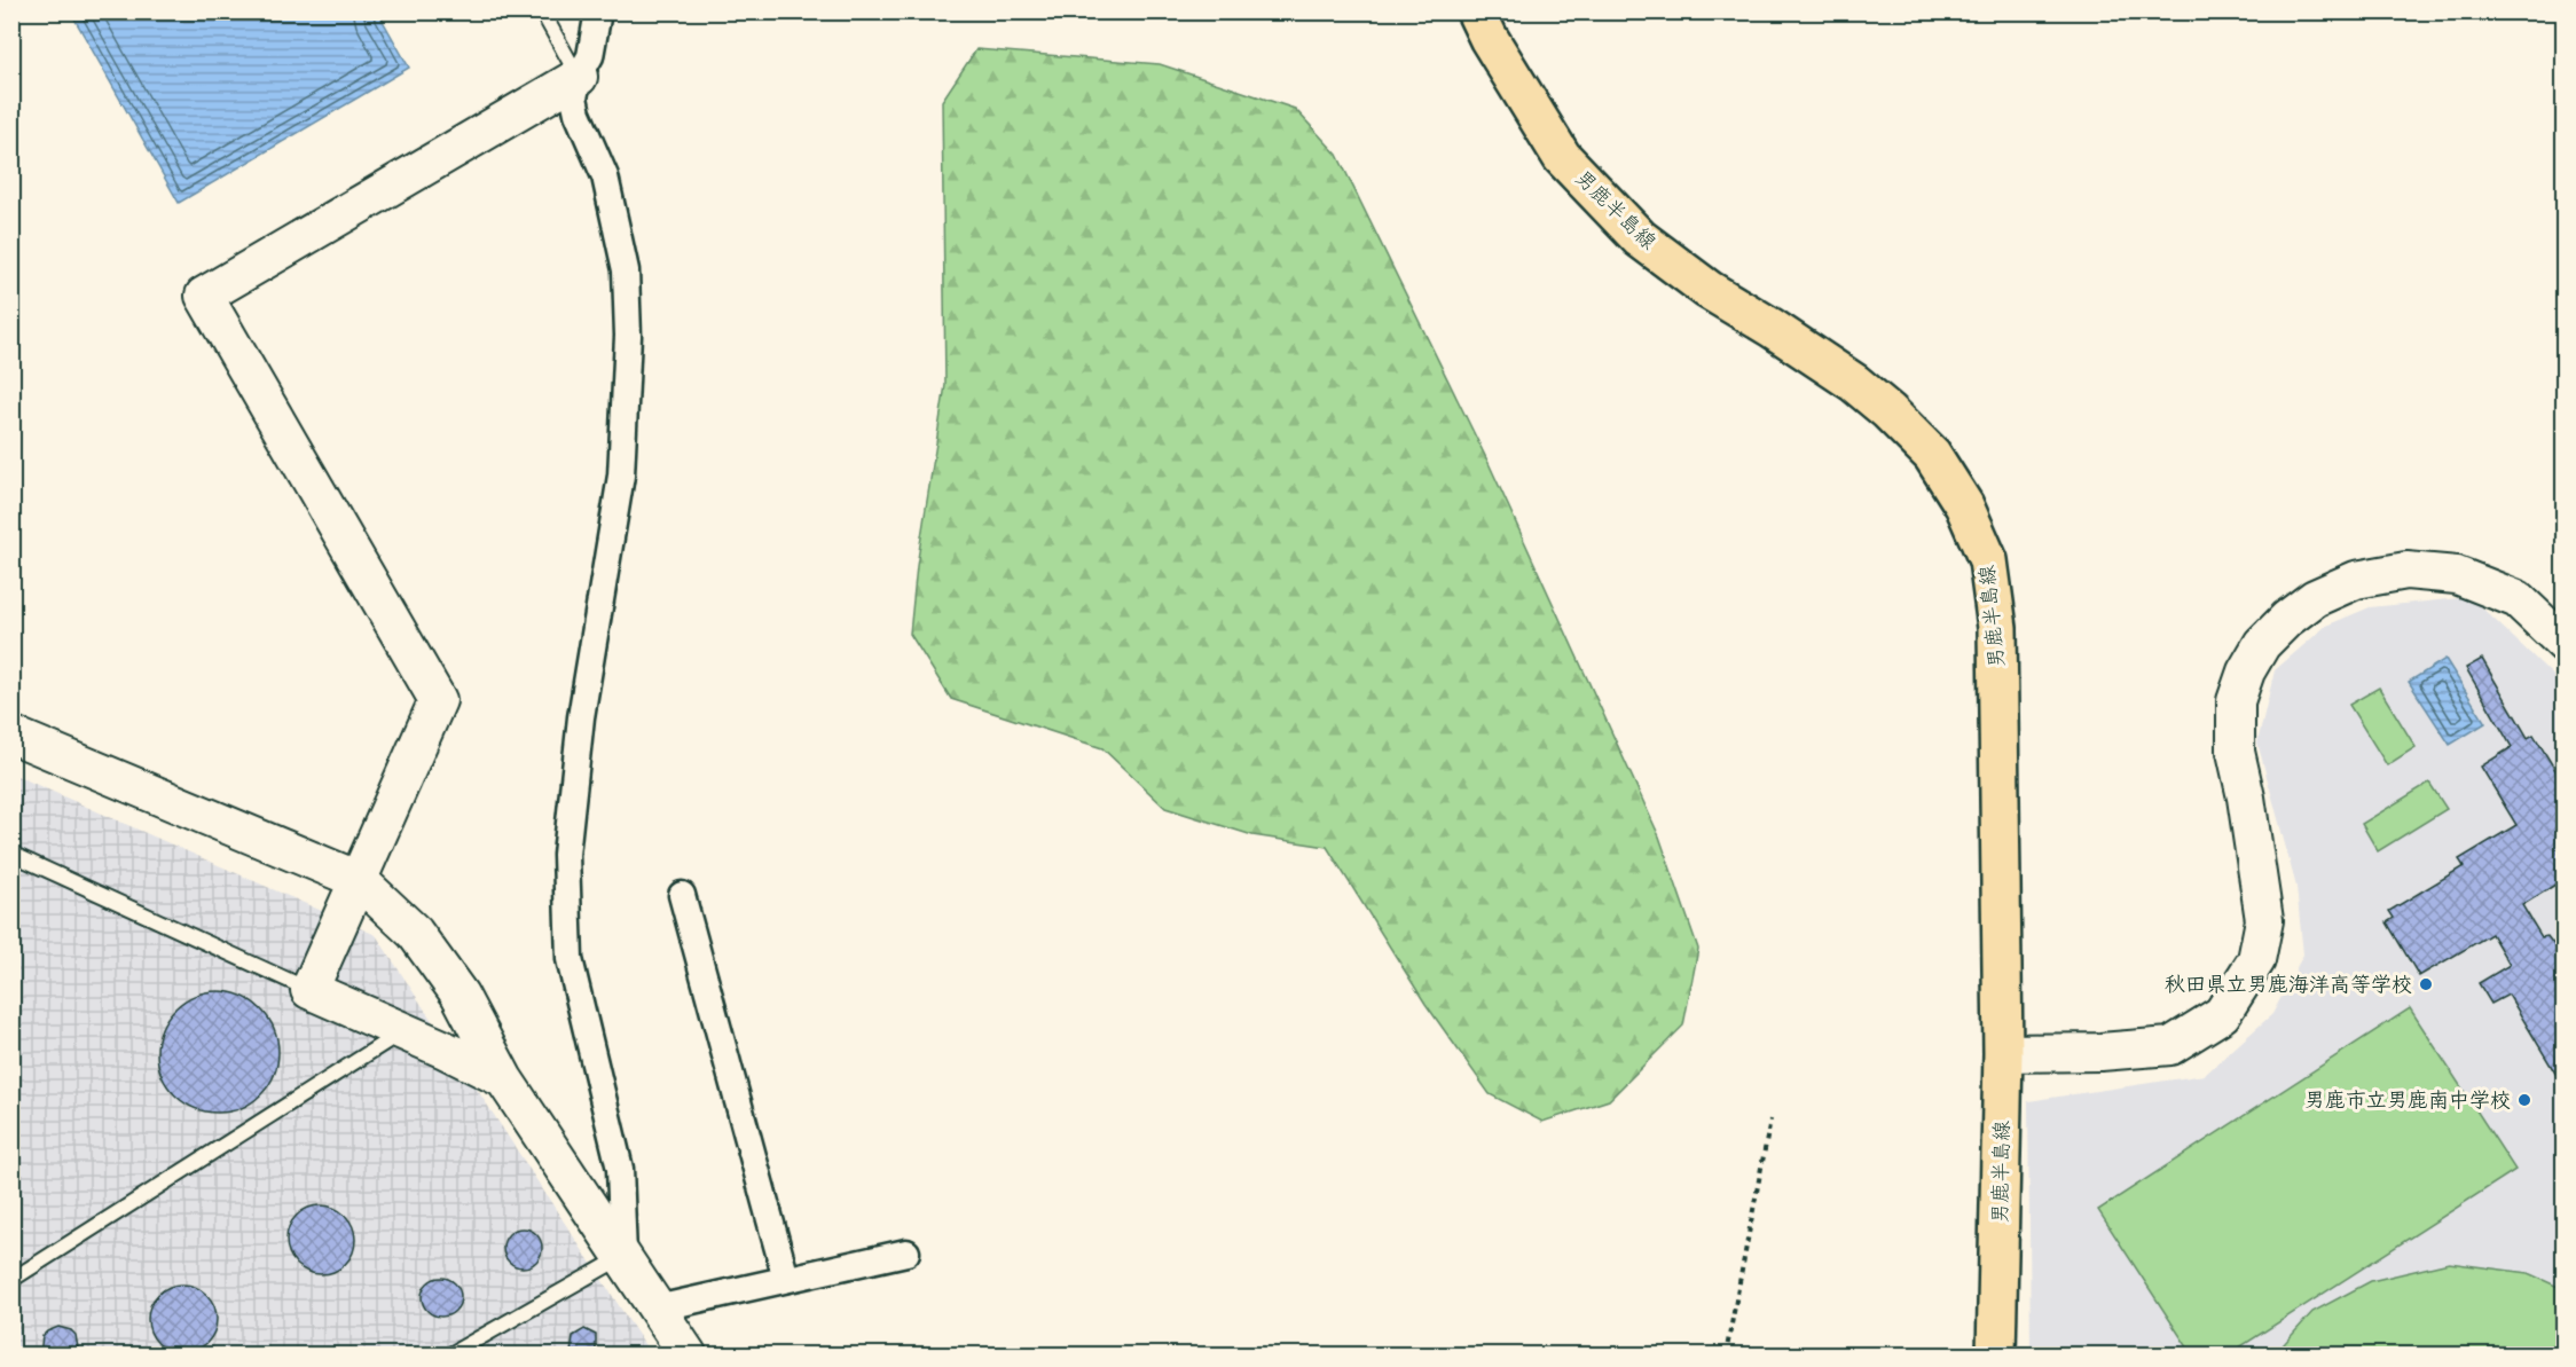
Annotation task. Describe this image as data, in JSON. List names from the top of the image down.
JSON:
{
  "streets": {
    "main road": ["男鹿半島線"]
  },
  "places": ["秋田県立男鹿海洋高等学校", "男鹿市立男鹿南中学校"]
}
